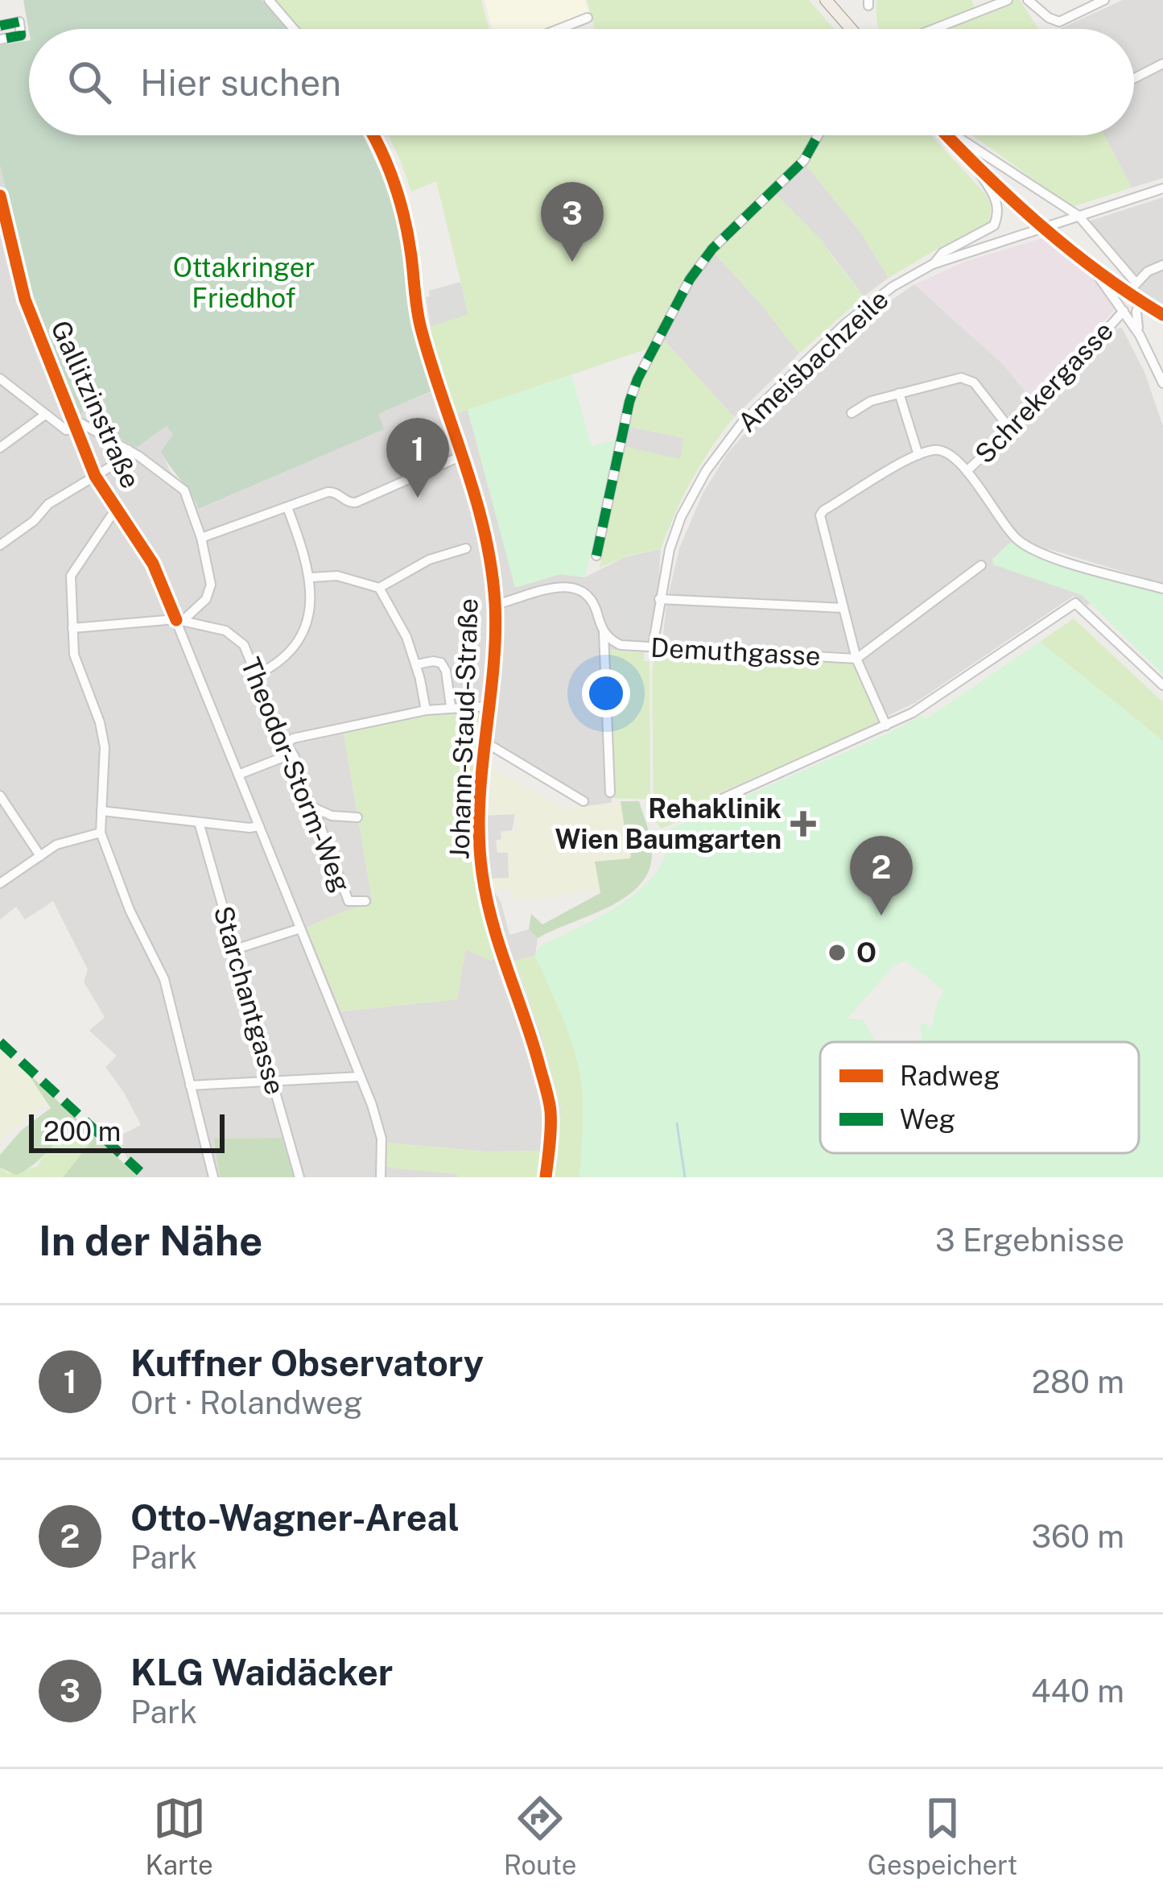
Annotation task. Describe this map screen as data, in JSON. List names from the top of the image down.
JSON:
{
  "streets": {
    "street": [
      "Ameisbachzeile",
      "Schrekergasse",
      "Gallitzinstraße",
      "Demuthgasse",
      "Johann-Staud-Straße",
      "Theodor-Storm-Weg",
      "Starchantgasse"
    ]
  },
  "crossings": [
    ["Ameisbachzeile", "Demuthgasse"],
    ["Gallitzinstraße", "Theodor-Storm-Weg"]
  ],
  "parks": ["Ottakringer Friedhof"],
  "places": {
    "health": ["Rehaklinik Wien Baumgarten"],
    "other": ["O"]
  },
  "legend": ["Radweg", "Weg"],
  "scale_bar": "200 m",
  "page": {
    "search": "Hier suchen",
    "pins": ["3", "1", "2"],
    "scale": "200 m",
    "heading": ["In der Nähe", "3 Ergebnisse"],
    "list": [
      {
        "mark": "1",
        "name": "Kuffner Observatory",
        "note": "Ort · Rolandweg",
        "value": "280 m"
      },
      {
        "mark": "2",
        "name": "Otto-Wagner-Areal",
        "note": "Park",
        "value": "360 m"
      },
      {
        "mark": "3",
        "name": "KLG Waidäcker",
        "note": "Park",
        "value": "440 m"
      }
    ],
    "nav": ["Karte", "Route", "Gespeichert"]
  }
}
